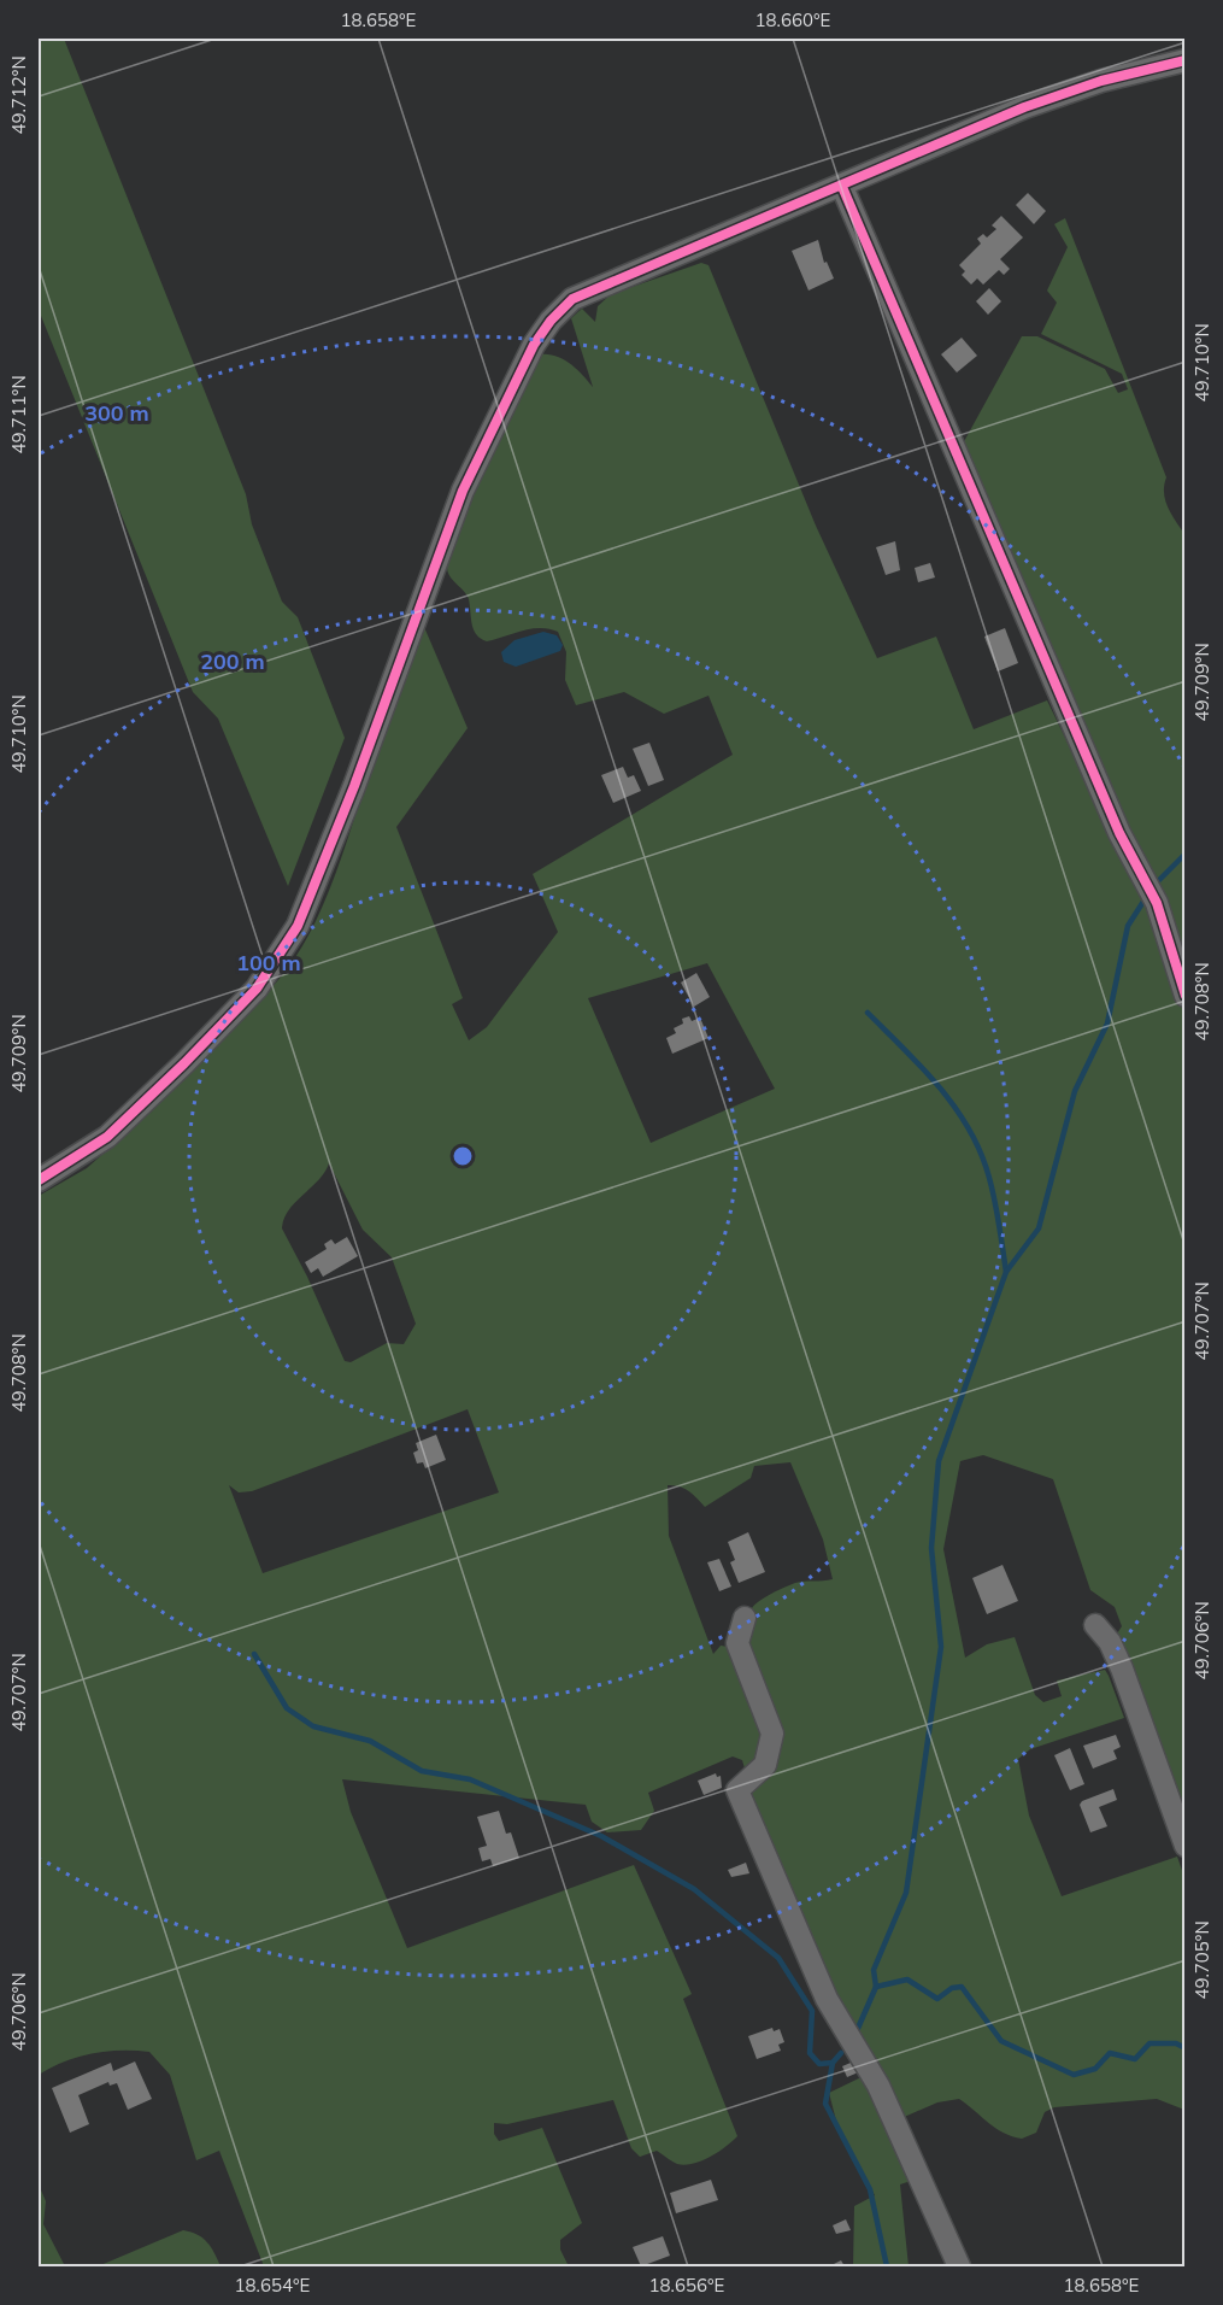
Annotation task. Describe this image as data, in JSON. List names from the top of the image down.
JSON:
{
  "coordinates": [
    "18.658°E",
    "18.660°E",
    "49.712°N",
    "49.710°N",
    "49.711°N",
    "49.709°N",
    "49.708°N",
    "49.707°N",
    "49.706°N",
    "49.705°N",
    "18.654°E",
    "18.656°E"
  ],
  "rings": ["300 m", "200 m", "100 m"]
}
